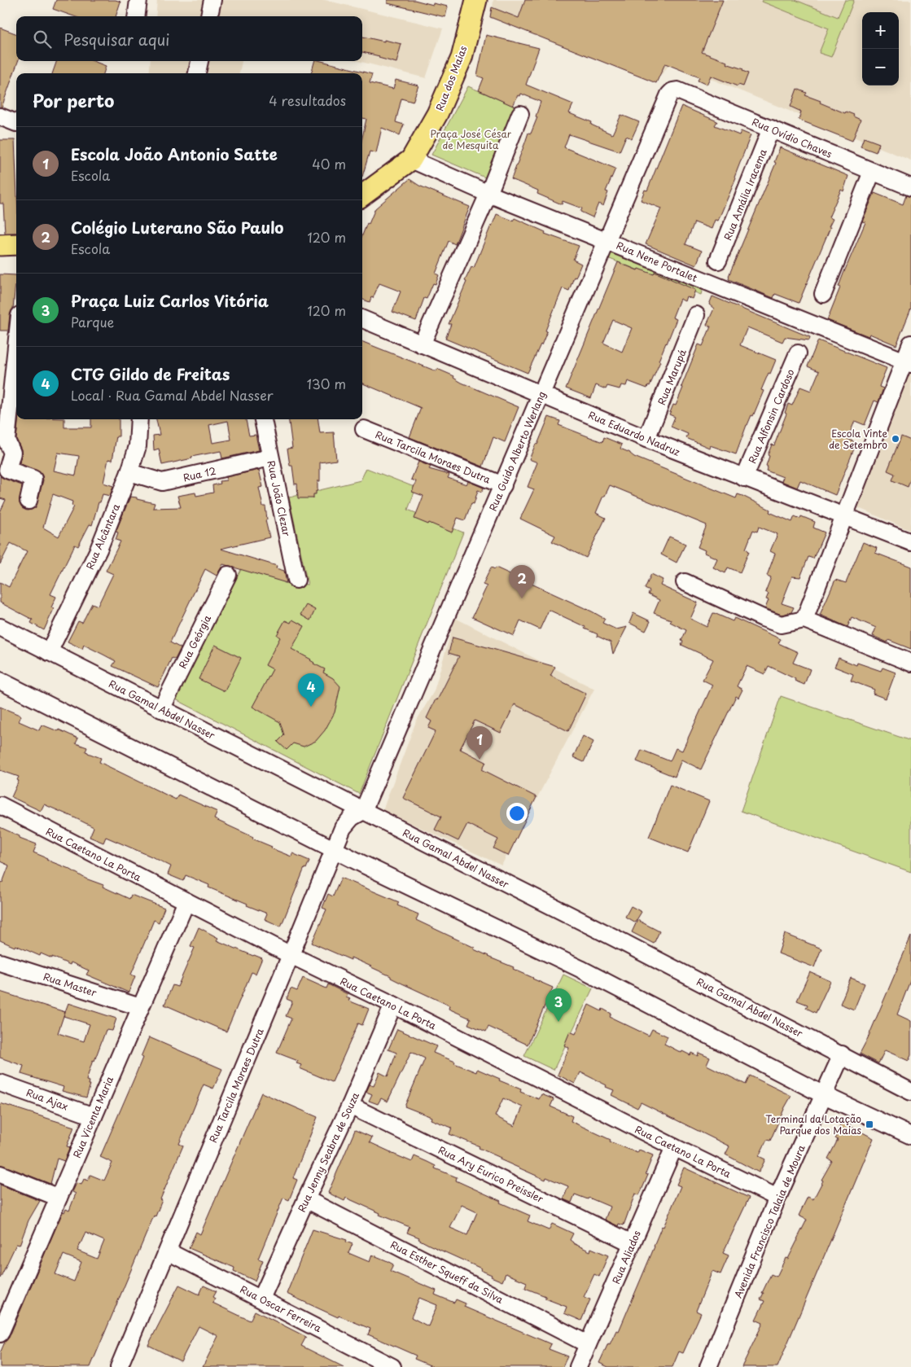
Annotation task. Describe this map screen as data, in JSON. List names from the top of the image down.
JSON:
{
  "streets": {
    "main road": ["Rua dos Maias"],
    "street": [
      "Rua Ovídio Chaves",
      "Rua Amália Iracema",
      "Rua Nene Portalet",
      "Rua Marupá",
      "Rua Alfonsin Cardoso",
      "Rua Eduardo Nadruz",
      "Rua Guido Alberto Werlang",
      "Rua Tarcila Moraes Dutra",
      "Rua 12",
      "Rua João Clezar",
      "Rua Alcântara",
      "Rua Geórgia",
      "Rua Gamal Abdel Nasser",
      "Rua Caetano La Porta",
      "Rua Master",
      "Rua Ajax",
      "Rua Vicenta Maria",
      "Rua Jenny Seabra de Souza",
      "Rua Ary Eurico Preissler",
      "Avenida Francisco Talaia de Moura",
      "Rua Aliados",
      "Rua Esther Squeff da Silva",
      "Rua Oscar Ferreira"
    ]
  },
  "crossings": [
    ["Rua dos Maias", "Rua Nene Portalet"],
    ["Rua Ovídio Chaves", "Rua Amália Iracema"],
    ["Rua Ovídio Chaves", "Rua Guido Alberto Werlang"],
    ["Rua Nene Portalet", "Rua Guido Alberto Werlang"],
    ["Rua Marupá", "Rua Eduardo Nadruz"],
    ["Rua Alfonsin Cardoso", "Rua Eduardo Nadruz"],
    ["Rua Eduardo Nadruz", "Rua Guido Alberto Werlang"],
    ["Rua Guido Alberto Werlang", "Rua Tarcila Moraes Dutra"],
    ["Rua Guido Alberto Werlang", "Rua Gamal Abdel Nasser"],
    ["Rua Tarcila Moraes Dutra", "Rua Gamal Abdel Nasser"],
    ["Rua Tarcila Moraes Dutra", "Rua Caetano La Porta"],
    ["Rua Tarcila Moraes Dutra", "Rua Oscar Ferreira"],
    ["Rua 12", "Rua João Clezar"],
    ["Rua 12", "Rua Alcântara"],
    ["Rua Alcântara", "Rua Gamal Abdel Nasser"],
    ["Rua Geórgia", "Rua Gamal Abdel Nasser"],
    ["Rua Gamal Abdel Nasser", "Avenida Francisco Talaia de Moura"],
    ["Rua Caetano La Porta", "Rua Vicenta Maria"],
    ["Rua Caetano La Porta", "Rua Jenny Seabra de Souza"],
    ["Rua Caetano La Porta", "Avenida Francisco Talaia de Moura"],
    ["Rua Caetano La Porta", "Rua Aliados"],
    ["Rua Master", "Rua Vicenta Maria"],
    ["Rua Ajax", "Rua Vicenta Maria"],
    ["Rua Jenny Seabra de Souza", "Rua Ary Eurico Preissler"],
    ["Rua Jenny Seabra de Souza", "Rua Esther Squeff da Silva"],
    ["Rua Jenny Seabra de Souza", "Rua Oscar Ferreira"],
    ["Rua Ary Eurico Preissler", "Rua Aliados"],
    ["Rua Aliados", "Rua Esther Squeff da Silva"]
  ],
  "parks": ["Praça José César de Mesquita"],
  "places": {
    "other": ["Escola Vinte de Setembro"],
    "transit": ["Terminal da Lotação Parque dos Maias"]
  },
  "page": {
    "map_buttons": ["+", "−"],
    "search": "Pesquisar aqui",
    "heading": ["Por perto", "4 resultados"],
    "list": [
      {
        "mark": "1",
        "name": "Escola João Antonio Satte",
        "note": "Escola",
        "value": "40 m"
      },
      {
        "mark": "2",
        "name": "Colégio Luterano São Paulo",
        "note": "Escola",
        "value": "120 m"
      },
      {
        "mark": "3",
        "name": "Praça Luiz Carlos Vitória",
        "note": "Parque",
        "value": "120 m"
      },
      {
        "mark": "4",
        "name": "CTG Gildo de Freitas",
        "note": "Local · Rua Gamal Abdel Nasser",
        "value": "130 m"
      }
    ],
    "pins": [
      "2",
      "4",
      "1",
      "3"
    ]
  }
}
